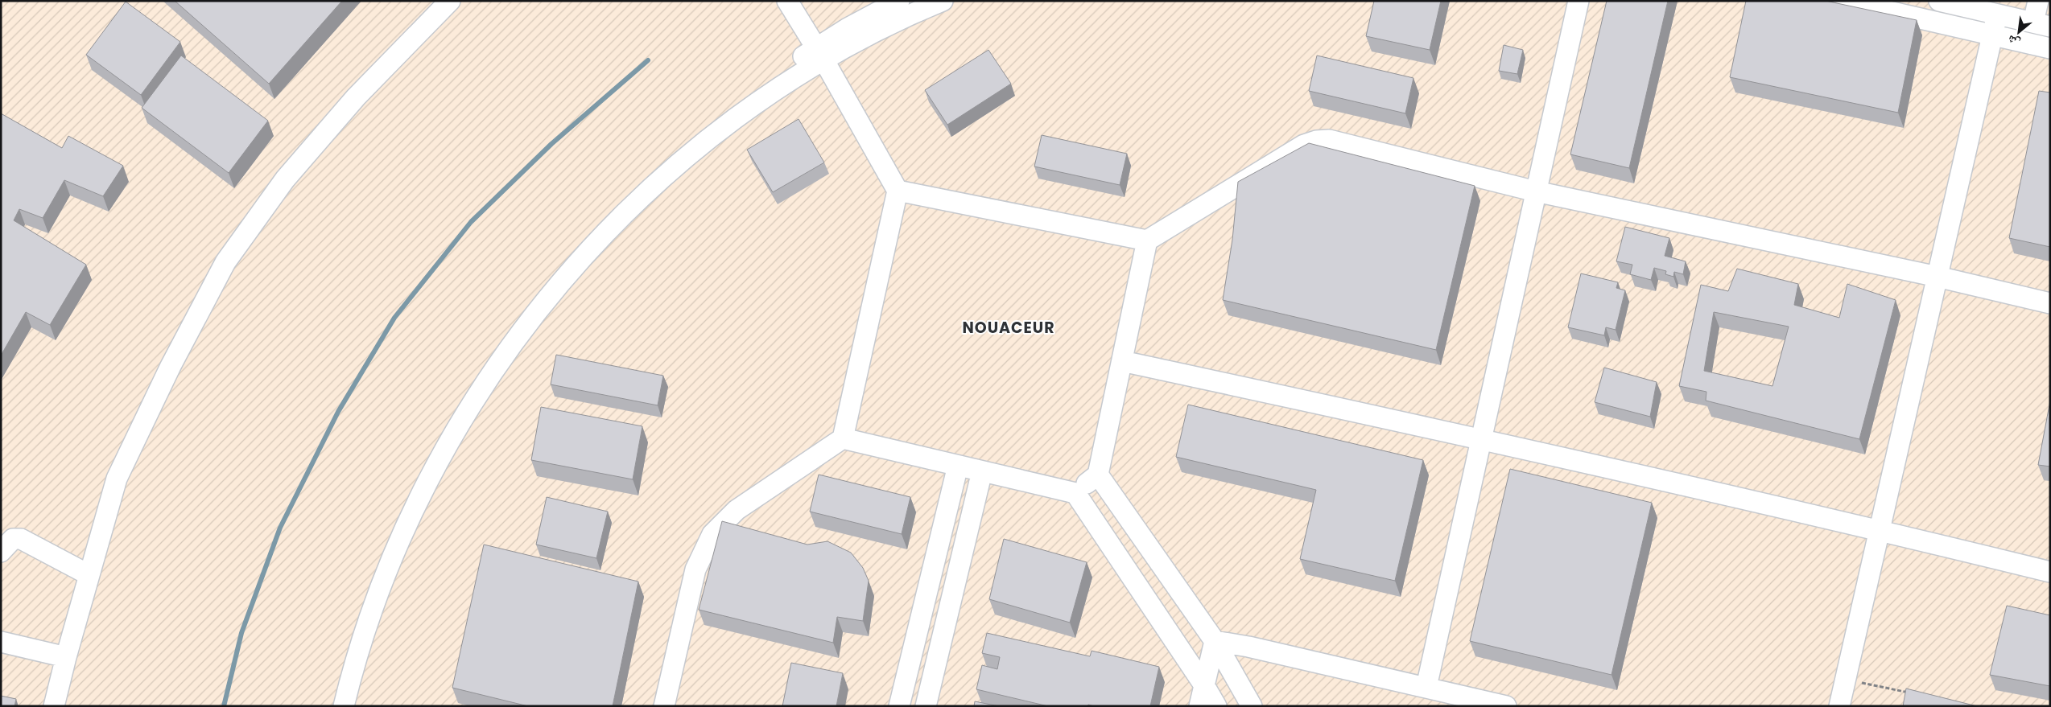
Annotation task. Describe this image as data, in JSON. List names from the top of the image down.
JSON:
{
  "districts": ["NOUACEUR"],
  "north": "bottom left"
}
